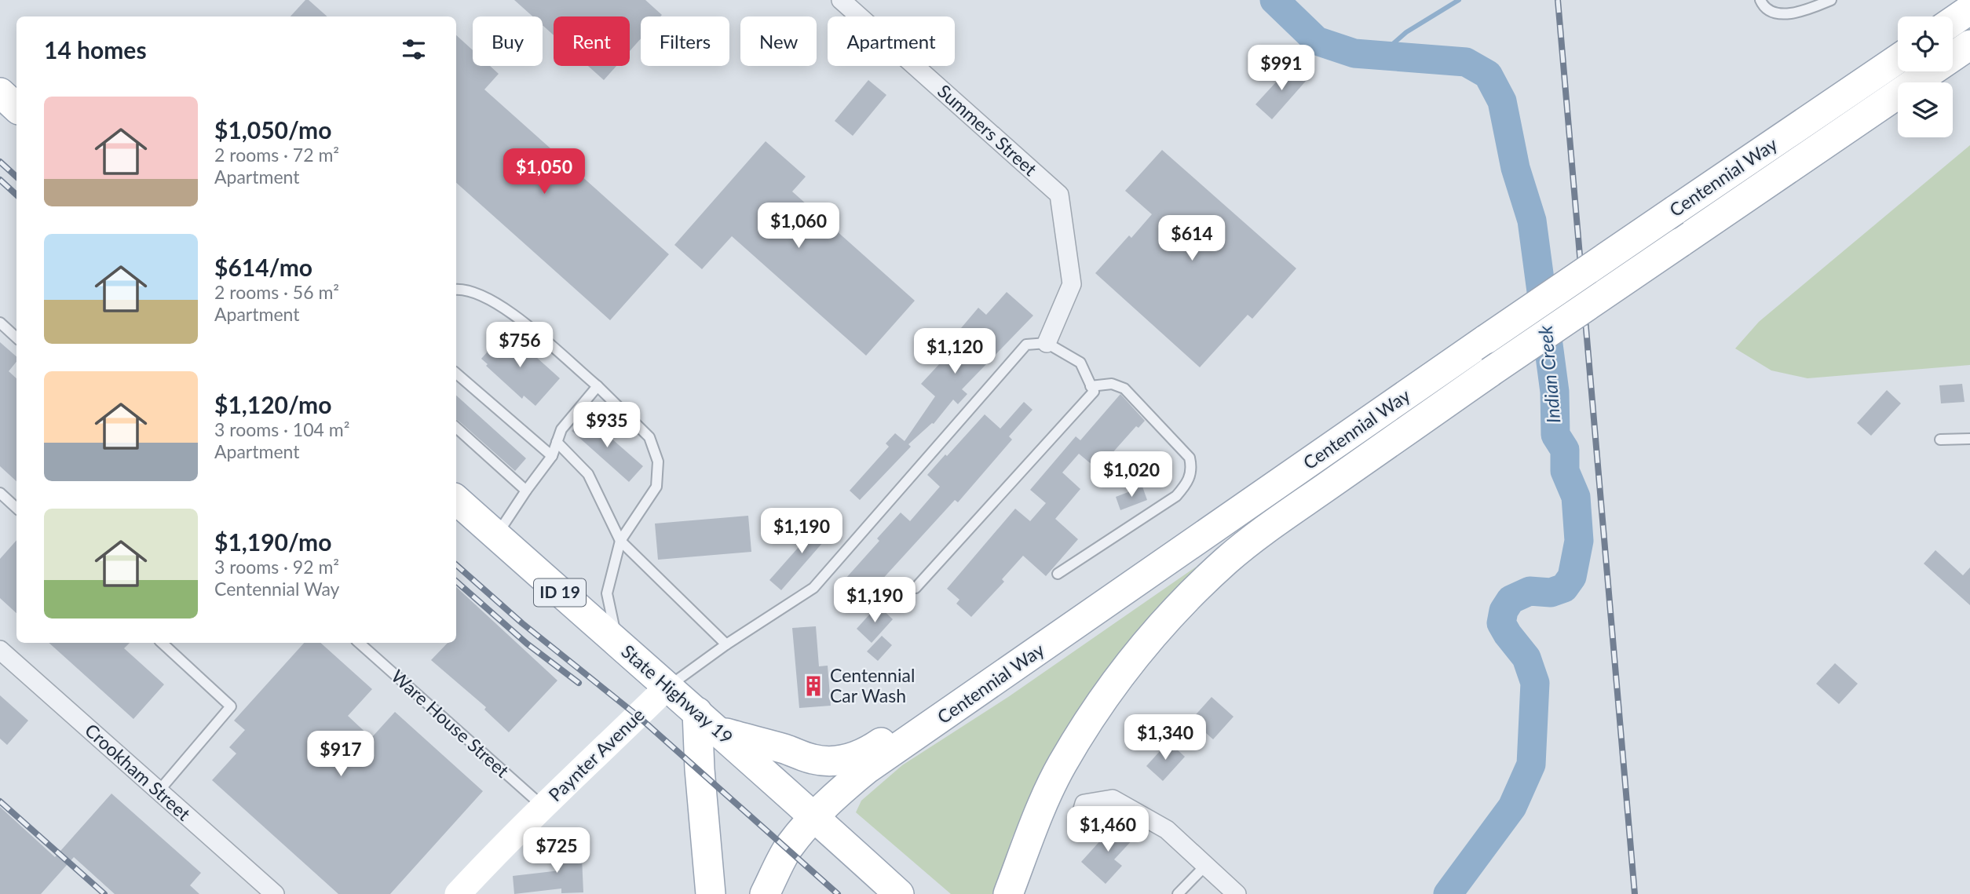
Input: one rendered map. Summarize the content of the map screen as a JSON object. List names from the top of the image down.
{
  "streets": {
    "main road": ["Centennial Way", "ID 19", "State Highway 19"],
    "street": ["Summers Street", "Paynter Avenue", "Crookham Street"],
    "lane": ["Ware House Street"]
  },
  "crossings": [
    ["Centennial Way", "State Highway 19"],
    ["State Highway 19", "Paynter Avenue"],
    ["Ware House Street", "Paynter Avenue"]
  ],
  "water": ["Indian Creek"],
  "places": {
    "building": ["Centennial Car Wash"]
  },
  "page": {
    "chip": [
      "Buy",
      "Rent",
      "Filters",
      "New",
      "Apartment"
    ],
    "heading": "14 homes",
    "price": [
      "$991",
      "$1,050",
      "$1,060",
      "$614",
      "$756",
      "$1,120",
      "$935",
      "$1,020",
      "$1,190",
      "$1,190",
      "$1,340",
      "$917",
      "$1,460",
      "$725"
    ],
    "list": [
      {
        "name": "$1,050/mo",
        "note": "2 rooms · 72 m² · Apartment"
      },
      {
        "name": "$614/mo",
        "note": "2 rooms · 56 m² · Apartment"
      },
      {
        "name": "$1,120/mo",
        "note": "3 rooms · 104 m² · Apartment"
      },
      {
        "name": "$1,190/mo",
        "note": "3 rooms · 92 m² · Centennial Way"
      }
    ]
  }
}
